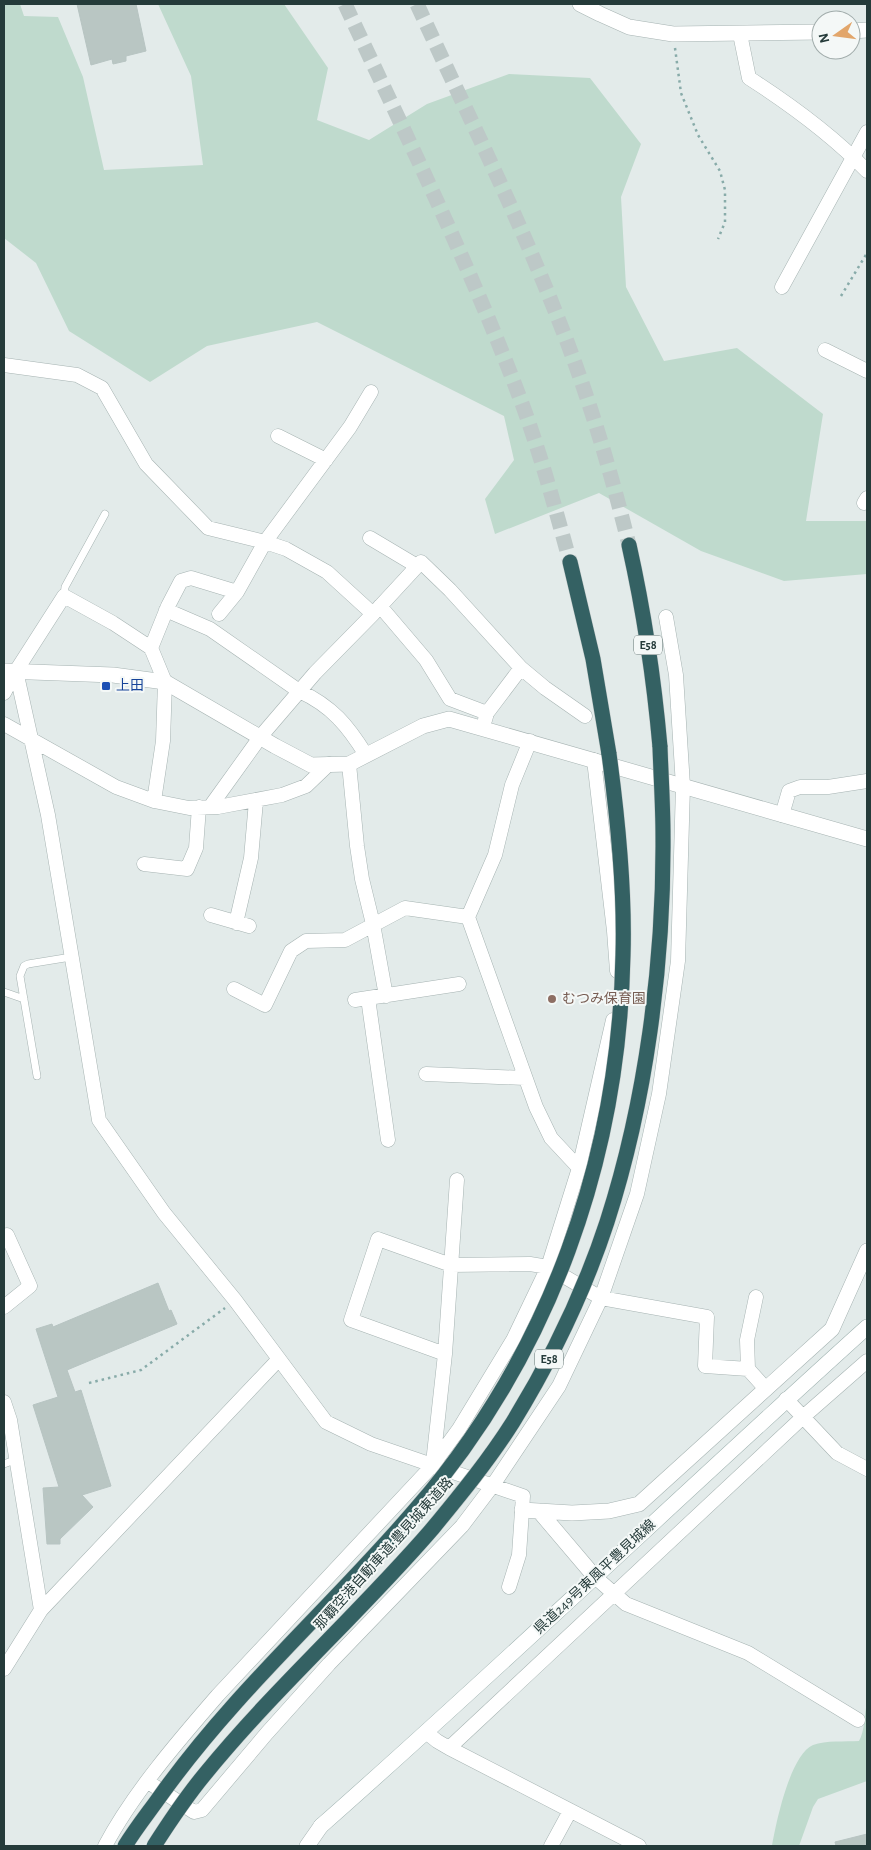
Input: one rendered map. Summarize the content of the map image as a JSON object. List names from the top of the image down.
{
  "streets": {
    "highway": ["E58", "那覇空港自動車道;豊見城東道路"],
    "street": ["県道249号東風平豊見城線"]
  },
  "places": {
    "transit": ["上田"],
    "other": ["むつみ保育園"]
  },
  "north": "left"
}
